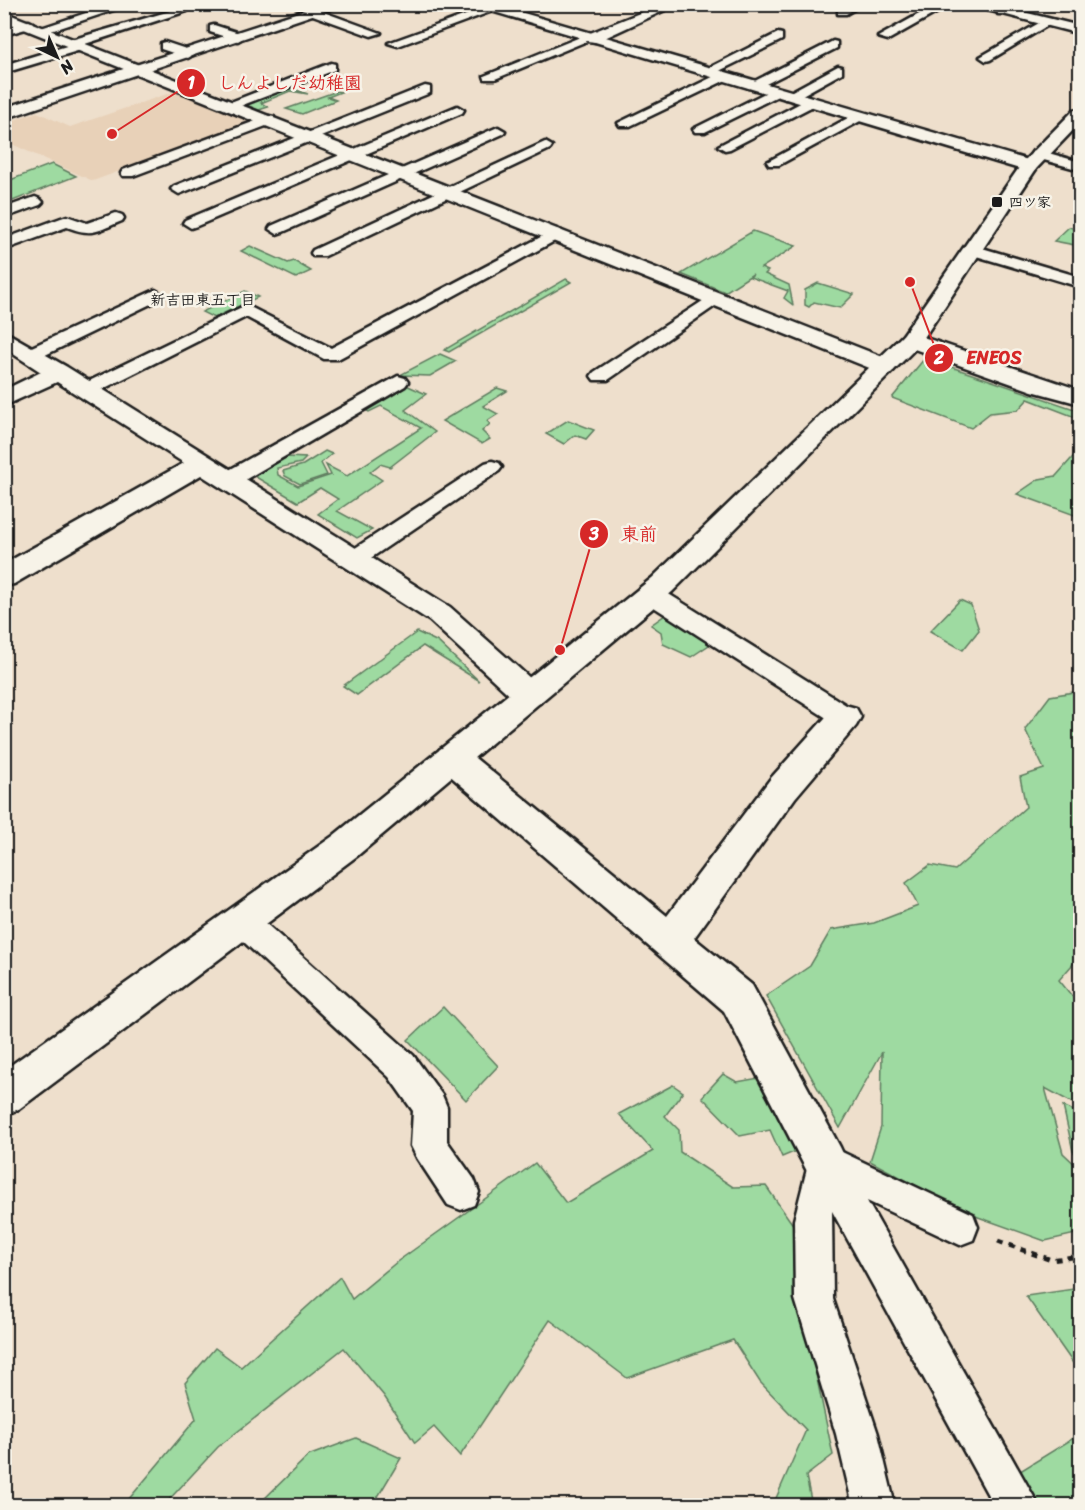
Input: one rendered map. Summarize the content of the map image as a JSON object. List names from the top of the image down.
{
  "districts": ["新吉田東五丁目"],
  "places": {
    "other": ["しんよしだ幼稚園", "ENEOS", "東前"],
    "transit": ["四ツ家"]
  },
  "north": "bottom right"
}
